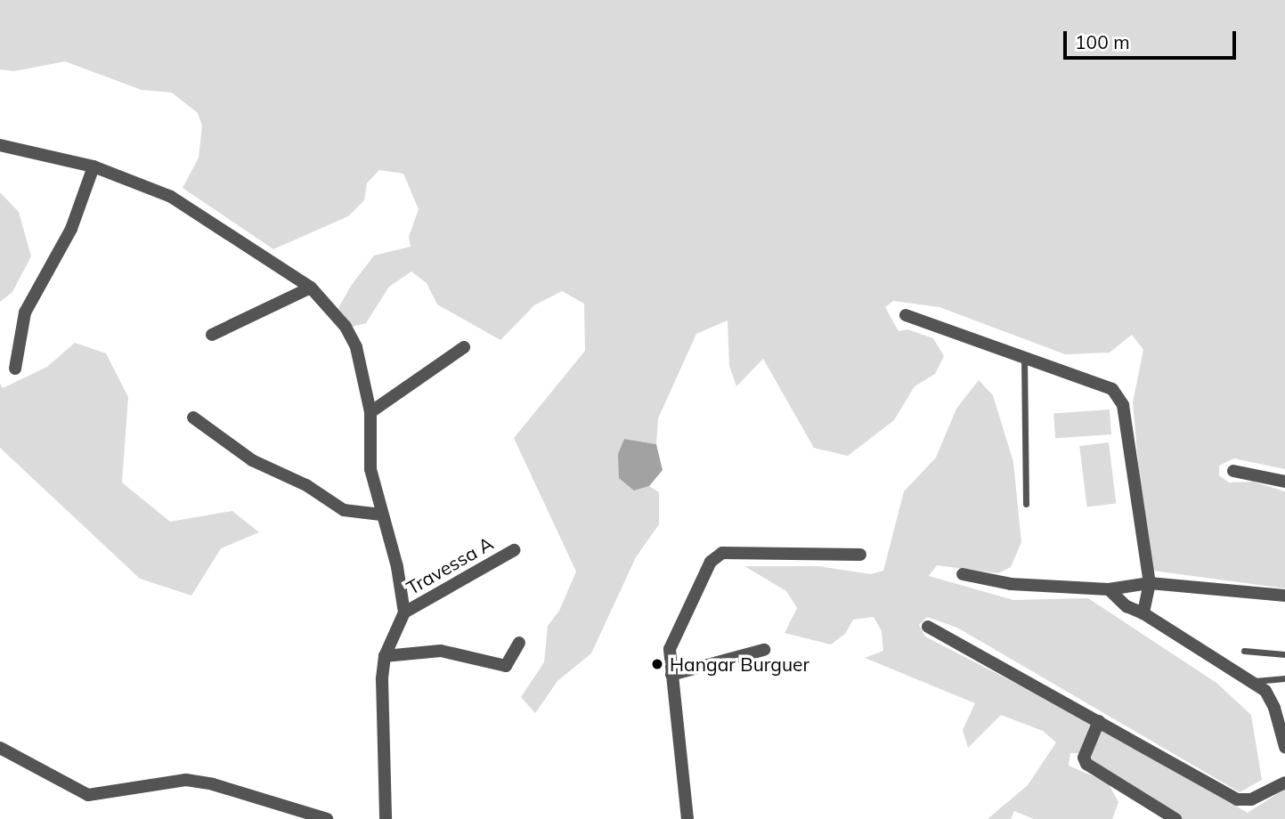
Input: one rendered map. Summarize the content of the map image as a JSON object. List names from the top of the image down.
{
  "streets": {
    "street": ["Travessa A"]
  },
  "places": ["Hangar Burguer"],
  "scale_bar": "100 m"
}
